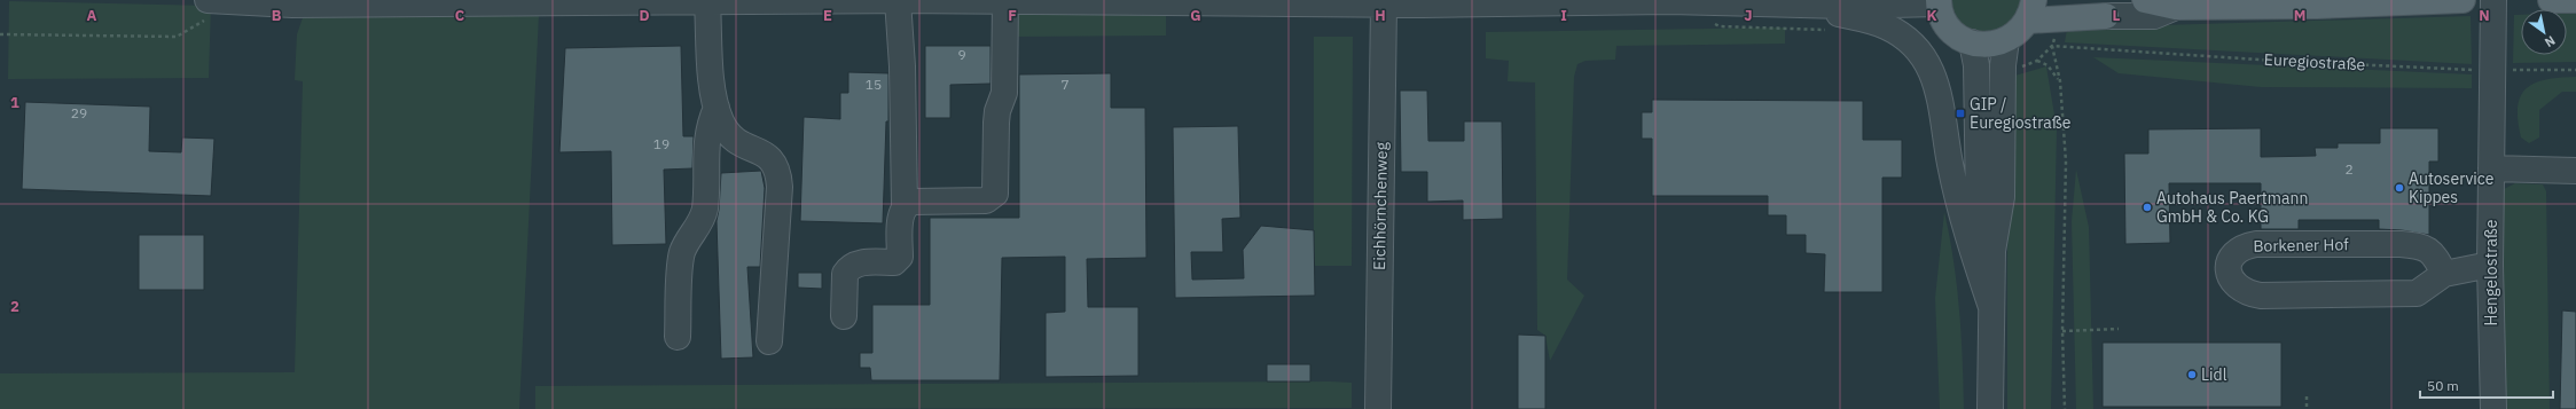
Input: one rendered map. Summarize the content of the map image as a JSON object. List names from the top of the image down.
{
  "streets": {
    "street": ["Eichhörnchenweg", "Borkener Hof", "Hengelostraße"],
    "path": ["Euregiostraße"]
  },
  "crossings": [
    ["Euregiostraße", "Hengelostraße"],
    ["Borkener Hof", "Hengelostraße"]
  ],
  "places": {
    "transit": ["GIP / Euregiostraße"],
    "other": ["Autoservice Kippes", "Autohaus Paertmann GmbH & Co. KG", "Lidl"]
  },
  "house_numbers": [
    "9",
    "15",
    "7",
    "29",
    "19",
    "2"
  ],
  "scale_bar": "50 m",
  "north": "bottom right",
  "grid": {
    "columns": [
      "A",
      "B",
      "C",
      "D",
      "E",
      "F",
      "G",
      "H",
      "I",
      "J",
      "K",
      "L",
      "M",
      "N"
    ],
    "rows": ["1", "2"]
  }
}
